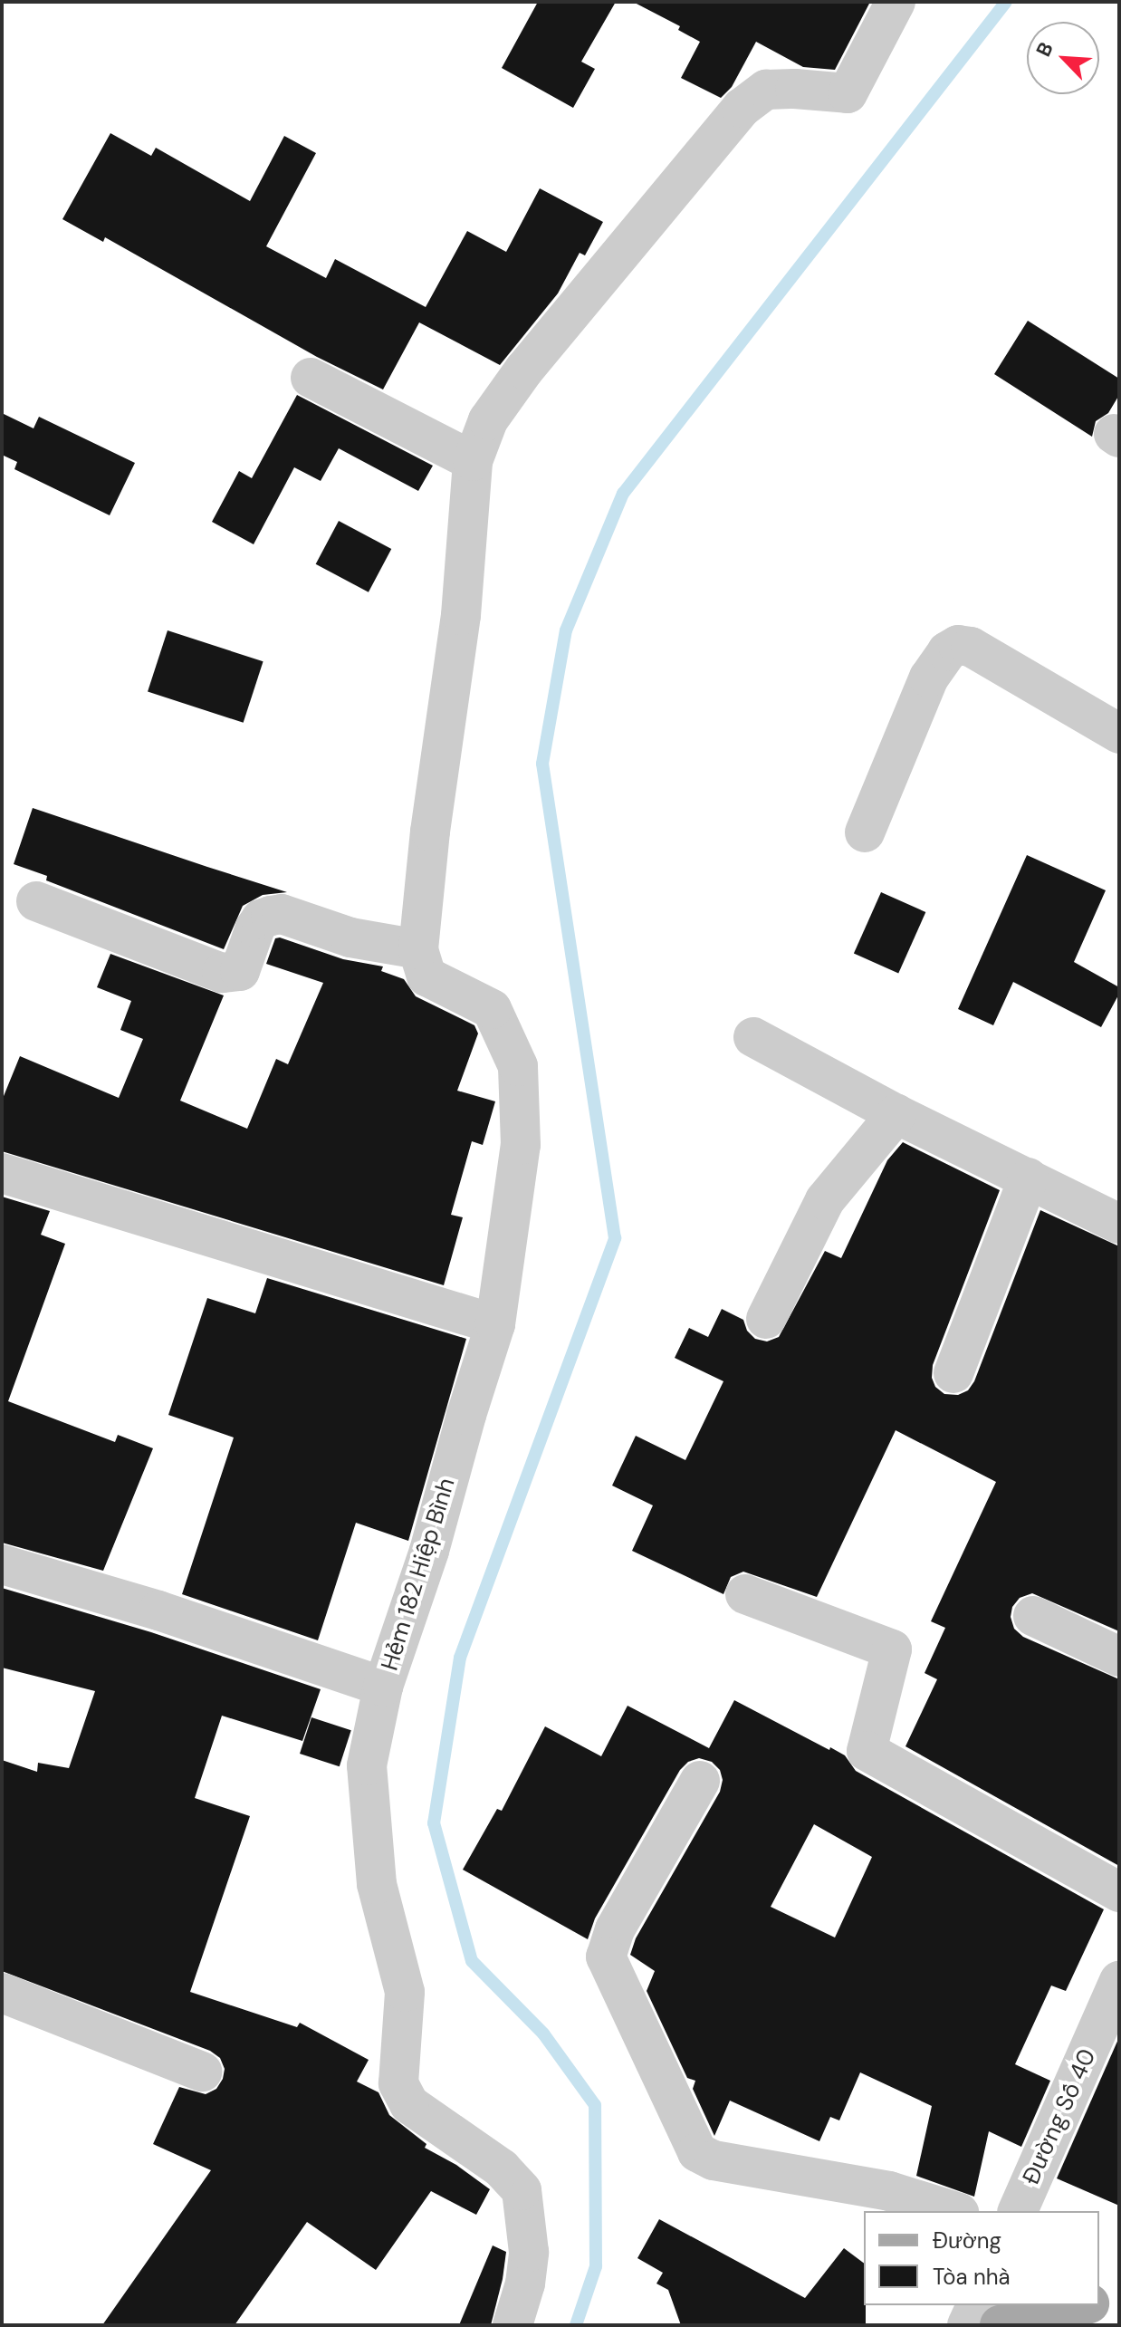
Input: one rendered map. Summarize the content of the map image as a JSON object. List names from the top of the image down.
{
  "streets": {
    "street": ["Hẻm 182 Hiệp Bình", "Đường Số 40"]
  },
  "legend": ["Đường", "Tòa nhà"],
  "north": "top left"
}
